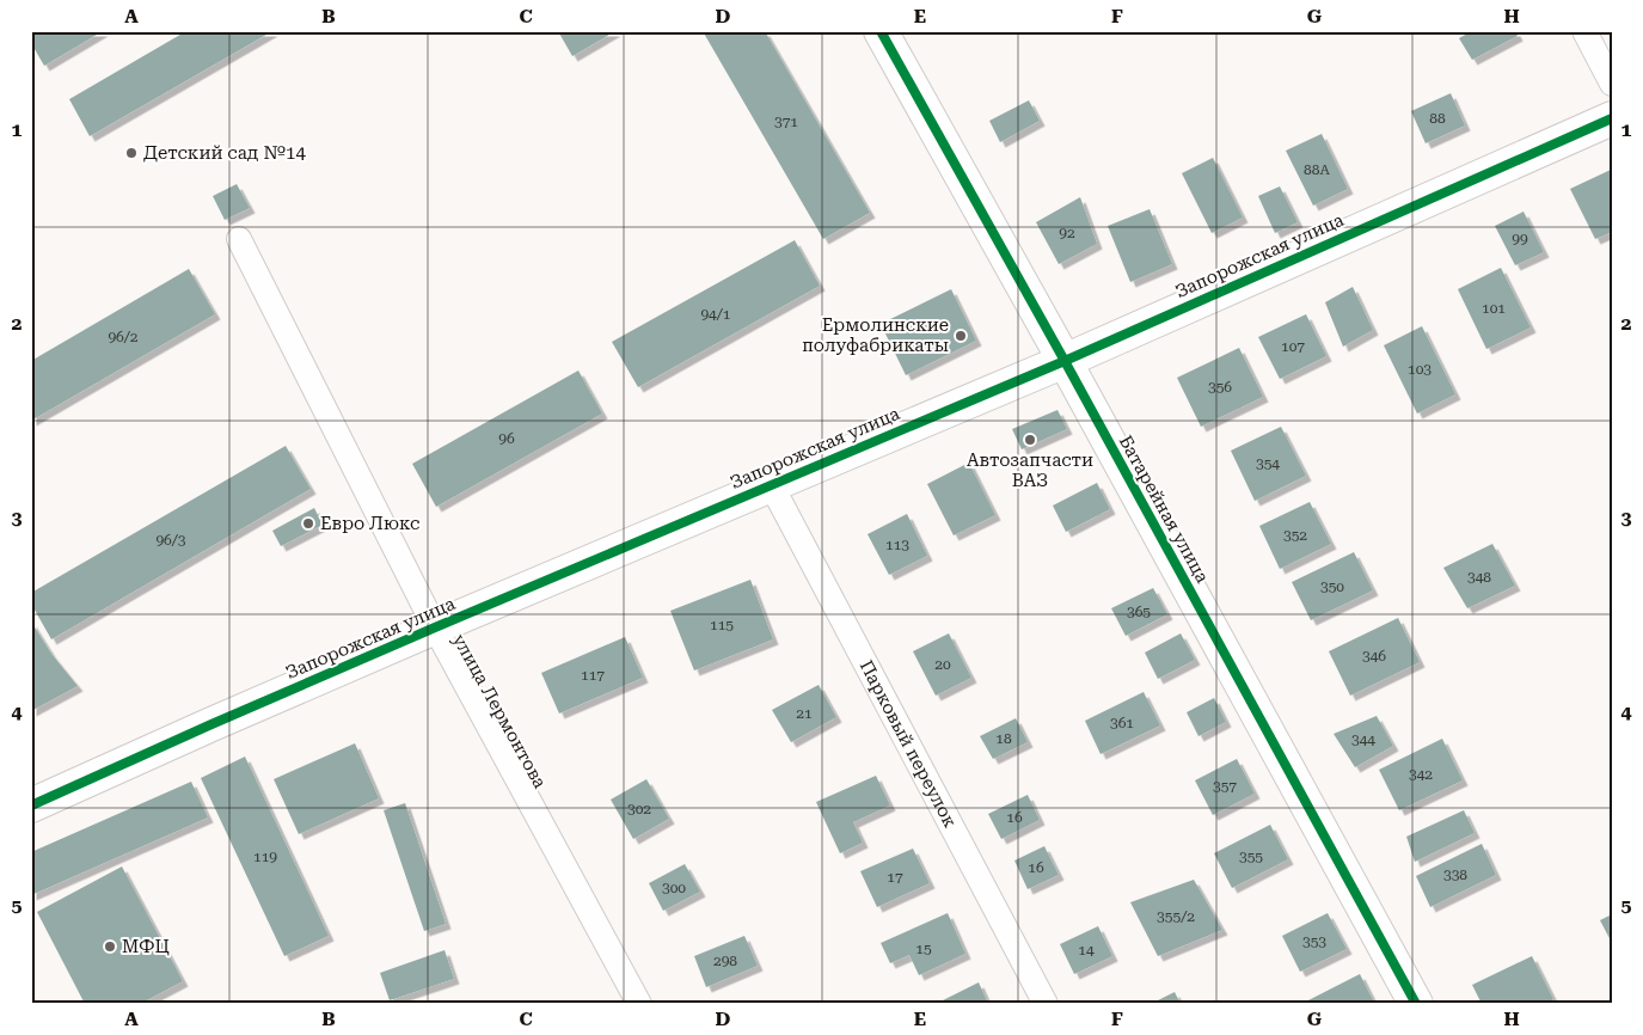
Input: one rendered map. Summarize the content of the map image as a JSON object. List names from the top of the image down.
{
  "streets": {
    "street": [
      "Запорожская улица",
      "Батарейная улица",
      "улица Лермонтова",
      "Парковый переулок"
    ]
  },
  "crossings": [
    ["Запорожская улица", "Батарейная улица"],
    ["Запорожская улица", "улица Лермонтова"],
    ["Запорожская улица", "Парковый переулок"]
  ],
  "places": [
    "Детский сад №14",
    "Ермолинские полуфабрикаты",
    "Автозапчасти ВАЗ",
    "Евро Люкс",
    "МФЦ"
  ],
  "house_numbers": [
    "88",
    "371",
    "88А",
    "92",
    "99",
    "101",
    "94/1",
    "96/2",
    "107",
    "103",
    "356",
    "96",
    "354",
    "352",
    "96/3",
    "113",
    "348",
    "350",
    "365",
    "115",
    "346",
    "20",
    "117",
    "21",
    "361",
    "18",
    "344",
    "342",
    "357",
    "302",
    "16",
    "119",
    "355",
    "16",
    "338",
    "17",
    "300",
    "355/2",
    "353",
    "15",
    "14",
    "298"
  ],
  "grid": {
    "columns": [
      "A",
      "B",
      "C",
      "D",
      "E",
      "F",
      "G",
      "H"
    ],
    "rows": [
      "1",
      "2",
      "3",
      "4",
      "5"
    ]
  }
}
